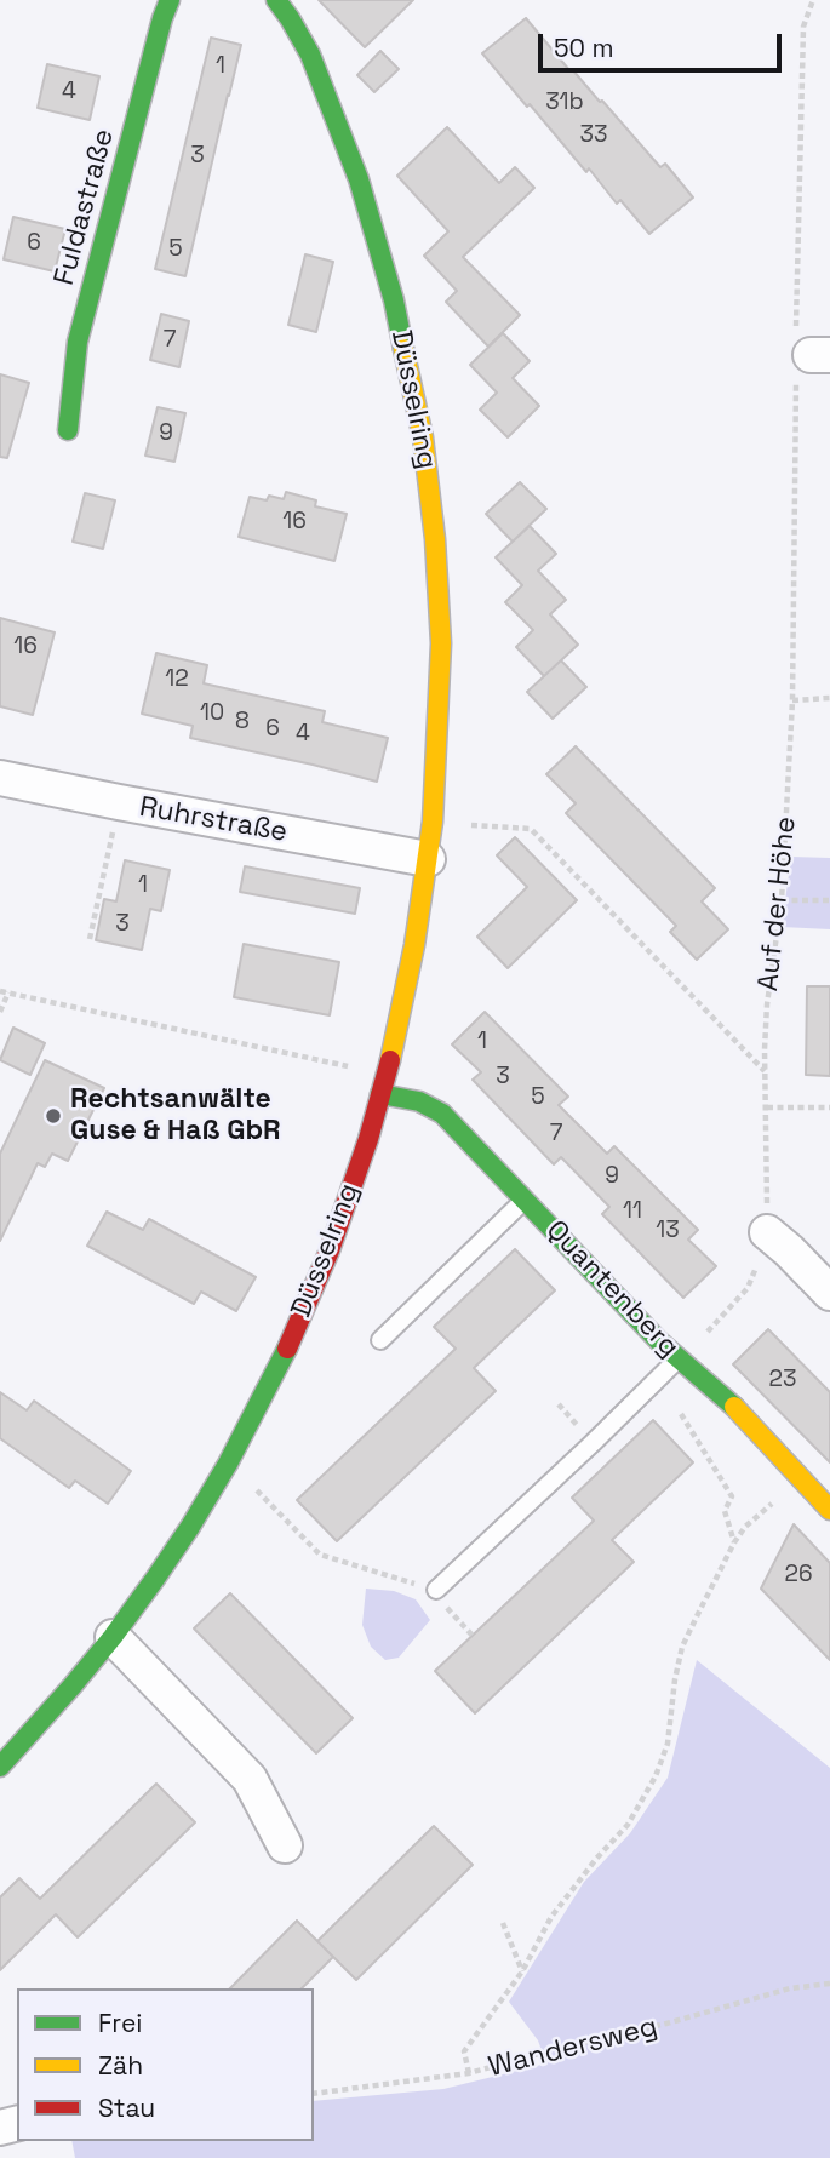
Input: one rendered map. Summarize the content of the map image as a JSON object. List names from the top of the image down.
{
  "streets": {
    "street": [
      "Fuldastraße",
      "Düsselring",
      "Ruhrstraße",
      "Quantenberg"
    ],
    "path": ["Auf der Höhe", "Wandersweg"]
  },
  "crossings": [
    ["Düsselring", "Ruhrstraße"],
    ["Düsselring", "Quantenberg"],
    ["Auf der Höhe", "Quantenberg"]
  ],
  "places": ["Rechtsanwälte Guse & Haß GbR"],
  "house_numbers": [
    "1",
    "4",
    "31b",
    "33",
    "3",
    "6",
    "5",
    "7",
    "9",
    "16",
    "16",
    "12",
    "10",
    "8",
    "6",
    "4",
    "1",
    "3",
    "1",
    "3",
    "5",
    "7",
    "9",
    "11",
    "13",
    "23",
    "26"
  ],
  "legend": ["Frei", "Zäh", "Stau"],
  "scale_bar": "50 m"
}
